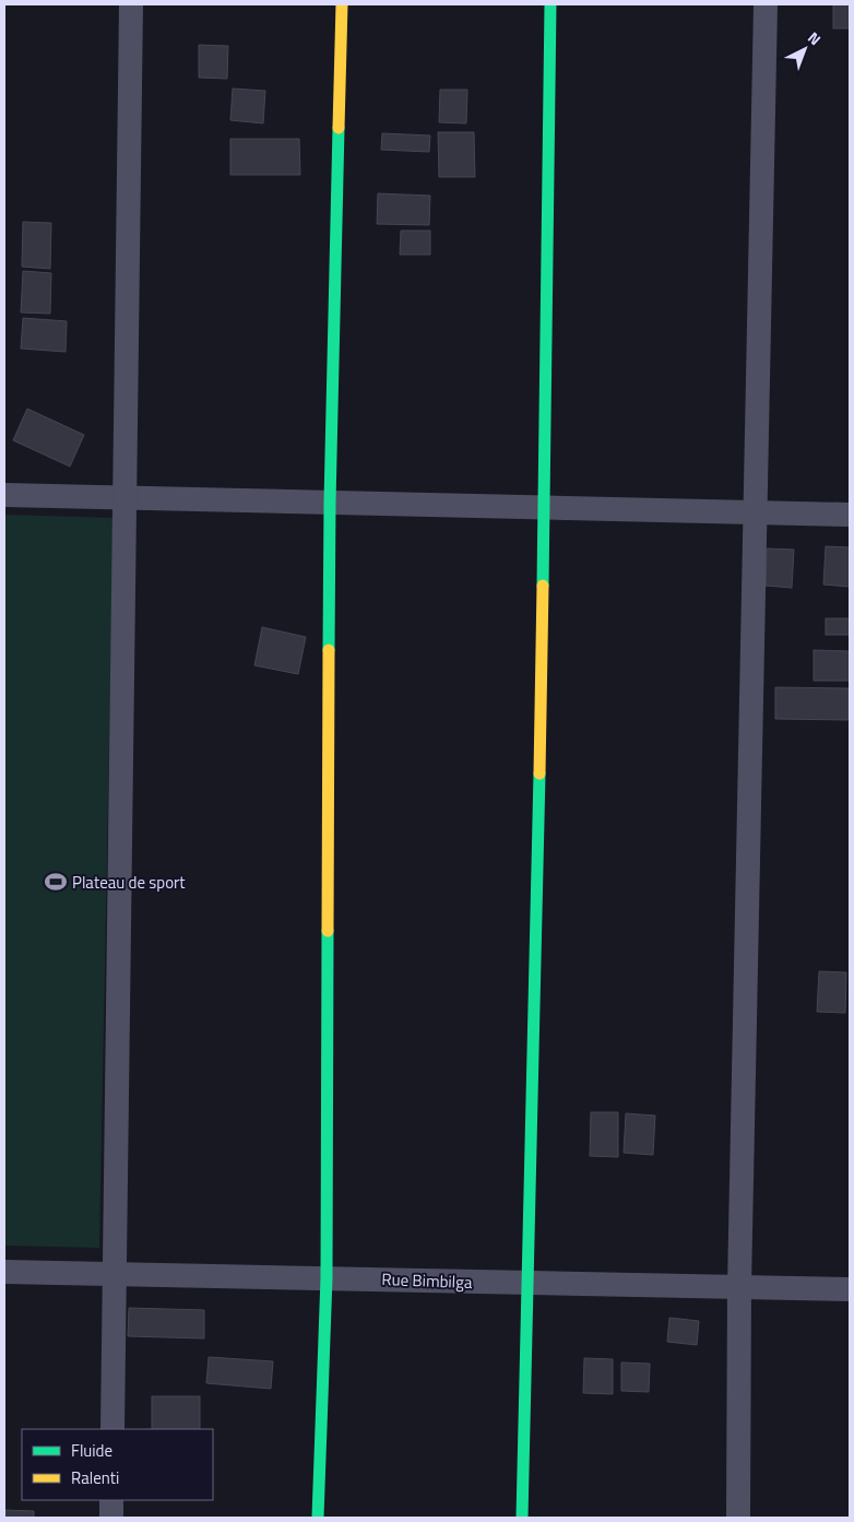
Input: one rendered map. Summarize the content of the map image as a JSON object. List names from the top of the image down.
{
  "streets": {
    "street": ["Rue Bimbilga"]
  },
  "places": {
    "sports": ["Plateau de sport"]
  },
  "legend": ["Fluide", "Ralenti"],
  "north": "top right"
}
